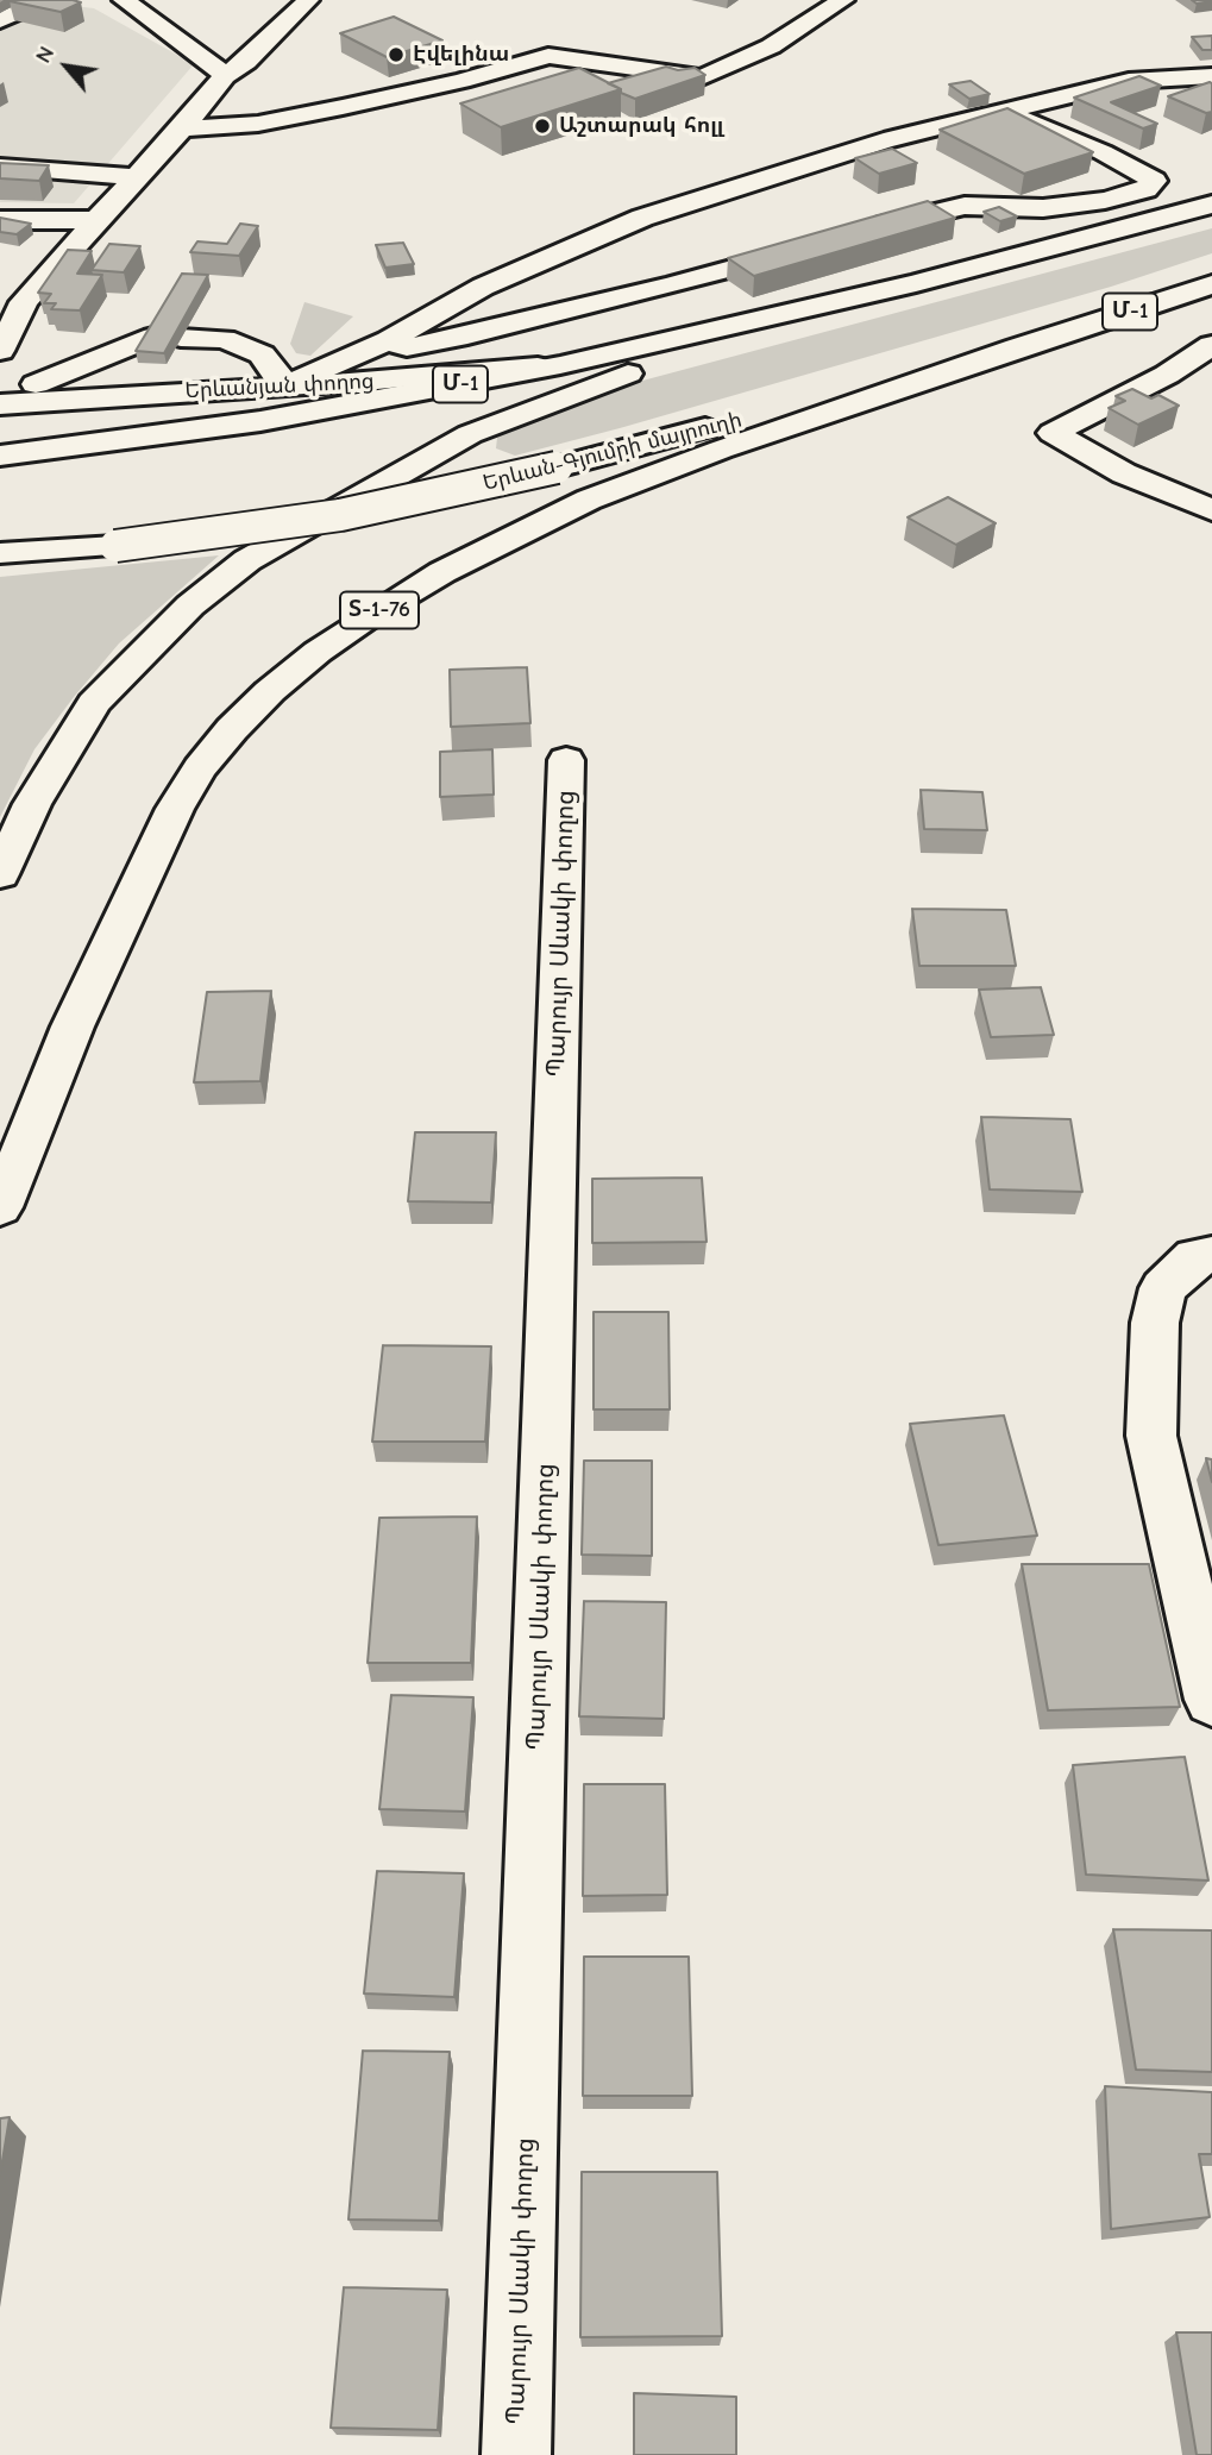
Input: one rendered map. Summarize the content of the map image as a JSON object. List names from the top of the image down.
{
  "streets": {
    "main road": [
      "Մ-1",
      "Երևանյան փողոց",
      "Երևան-Գյումրի մայրուղի",
      "Տ-1-76",
      "Պարույր Սևակի փողոց"
    ]
  },
  "crossings": [
    ["Մ-1", "Երևանյան փողոց"],
    ["Երևան-Գյումրի մայրուղի", "Տ-1-76"]
  ],
  "places": ["Էվելինա", "Աշտարակ հոլլ"],
  "north": "top left"
}
